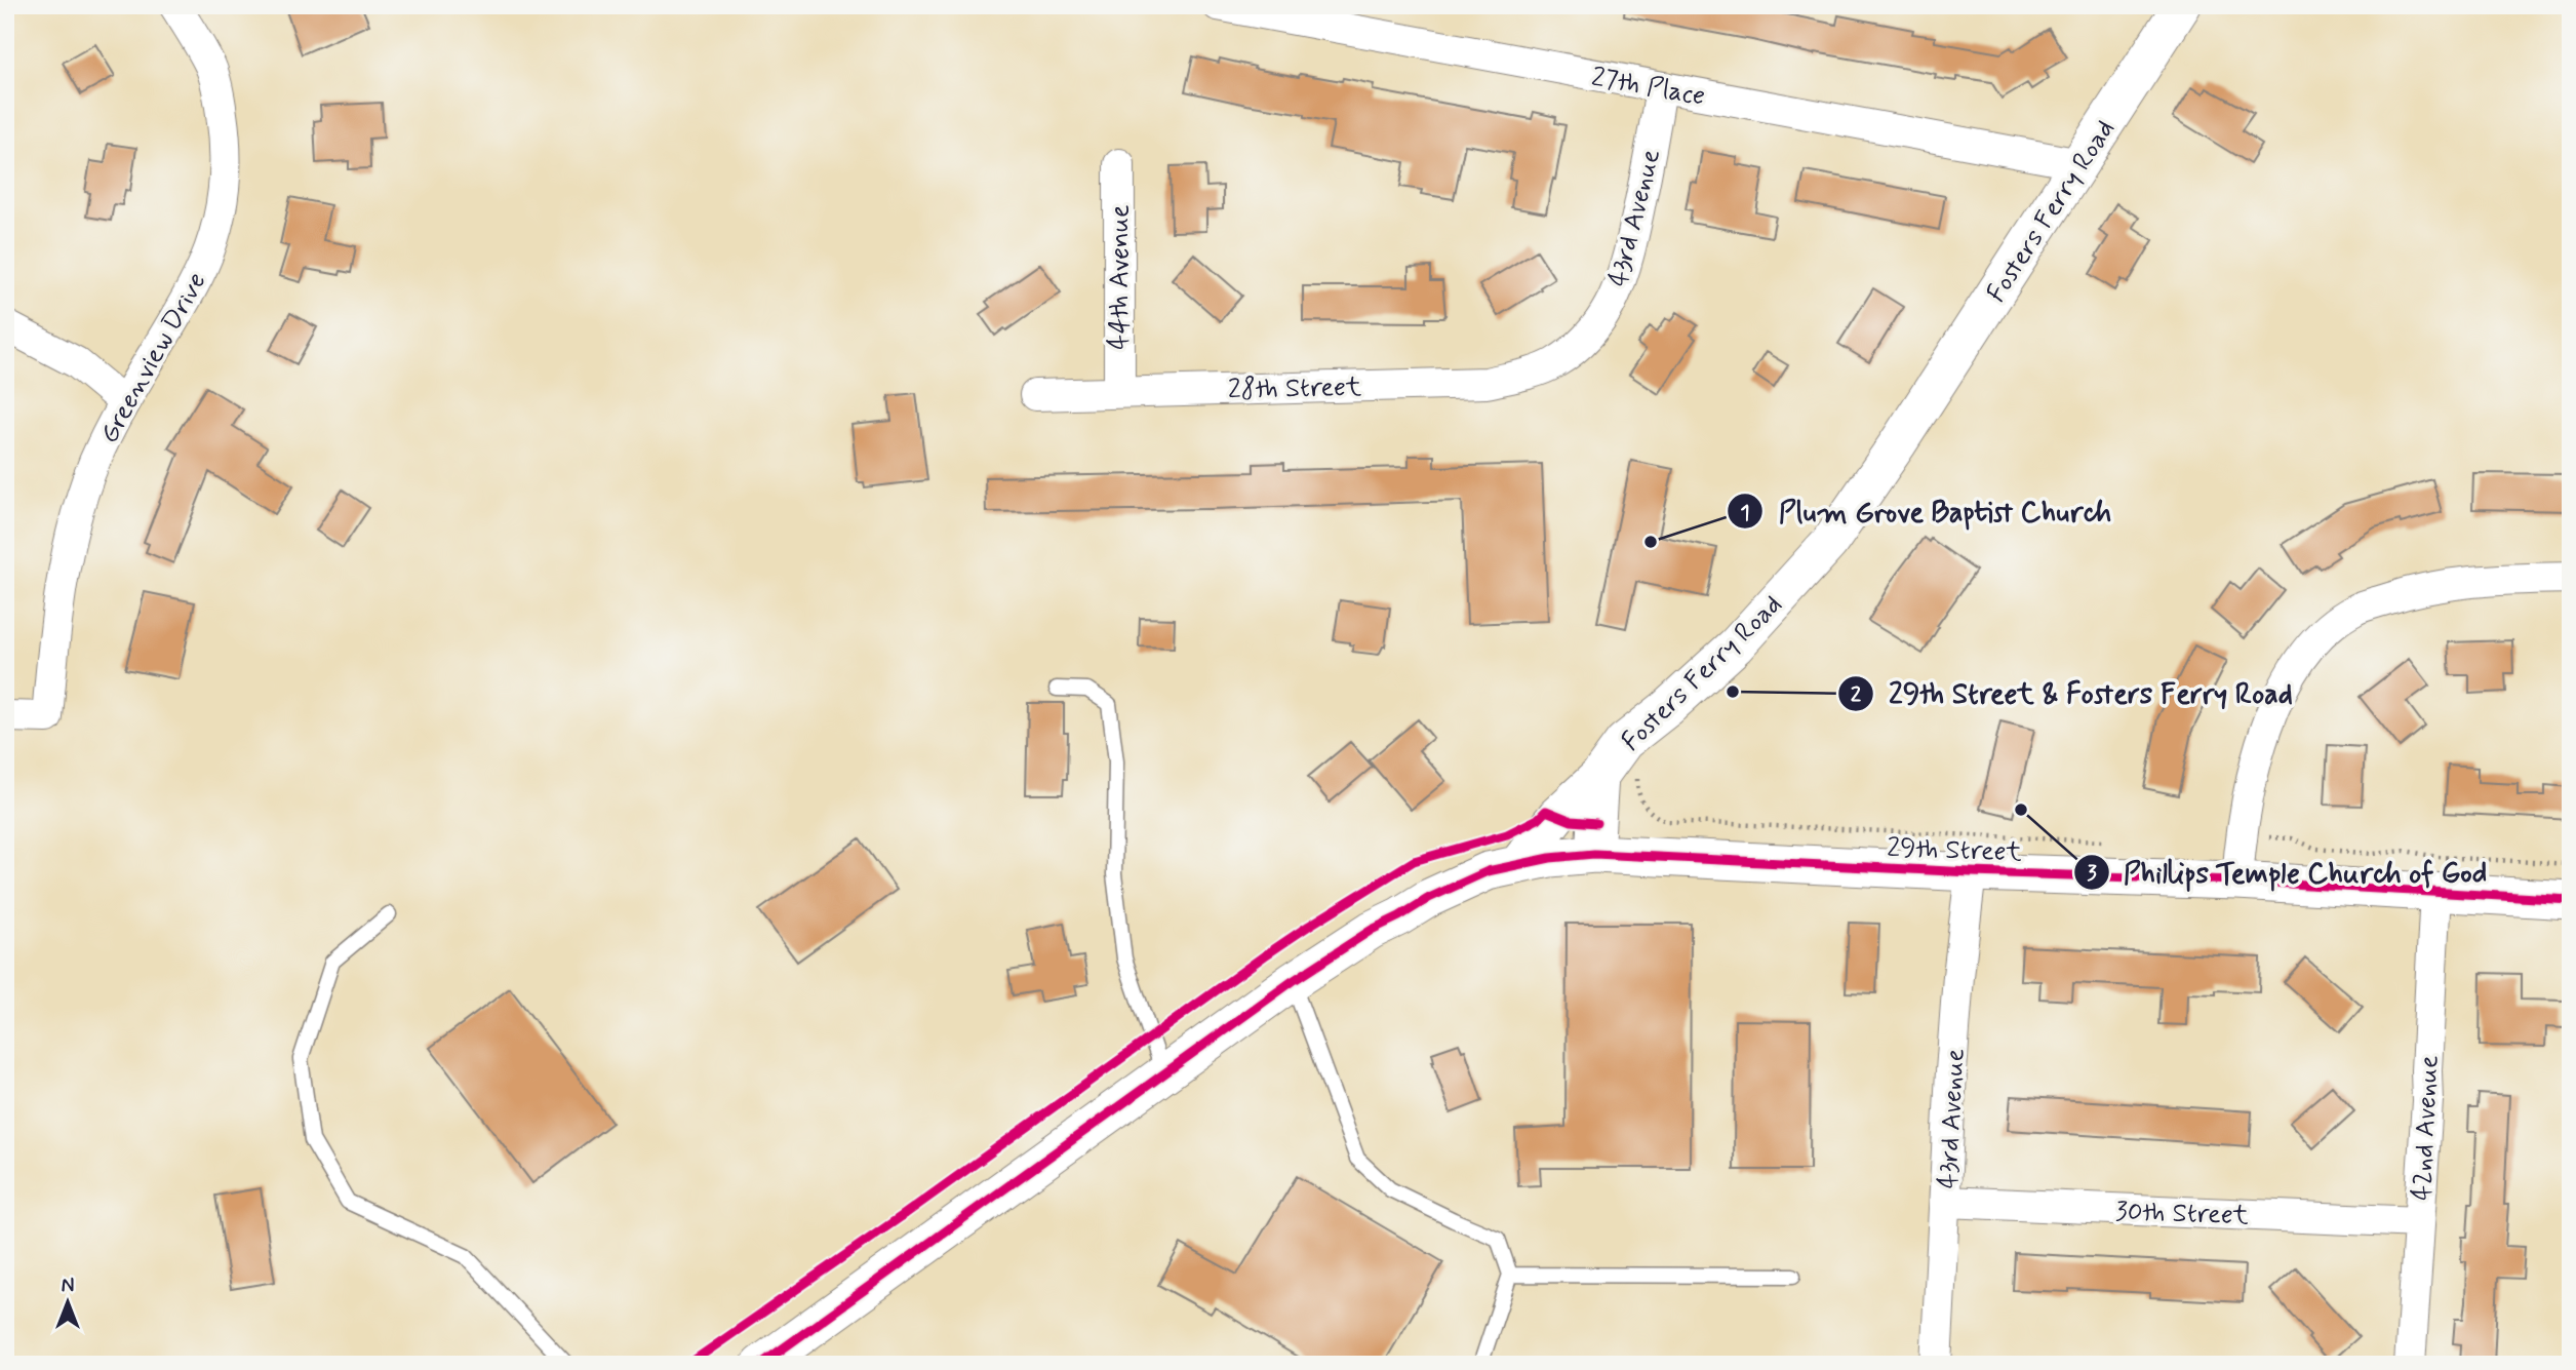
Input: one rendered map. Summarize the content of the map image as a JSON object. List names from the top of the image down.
{
  "streets": {
    "street": [
      "27th Place",
      "Fosters Ferry Road",
      "43rd Avenue",
      "44th Avenue",
      "Greenview Drive",
      "28th Street",
      "29th Street",
      "42nd Avenue",
      "30th Street"
    ]
  },
  "crossings": [
    ["27th Place", "Fosters Ferry Road"],
    ["27th Place", "43rd Avenue"],
    ["Fosters Ferry Road", "29th Street"],
    ["43rd Avenue", "28th Street"],
    ["43rd Avenue", "29th Street"],
    ["43rd Avenue", "30th Street"],
    ["44th Avenue", "28th Street"],
    ["29th Street", "42nd Avenue"],
    ["42nd Avenue", "30th Street"]
  ],
  "places": ["Plum Grove Baptist Church", "29th Street & Fosters Ferry Road", "Phillips Temple Church of God"],
  "north": "top"
}
